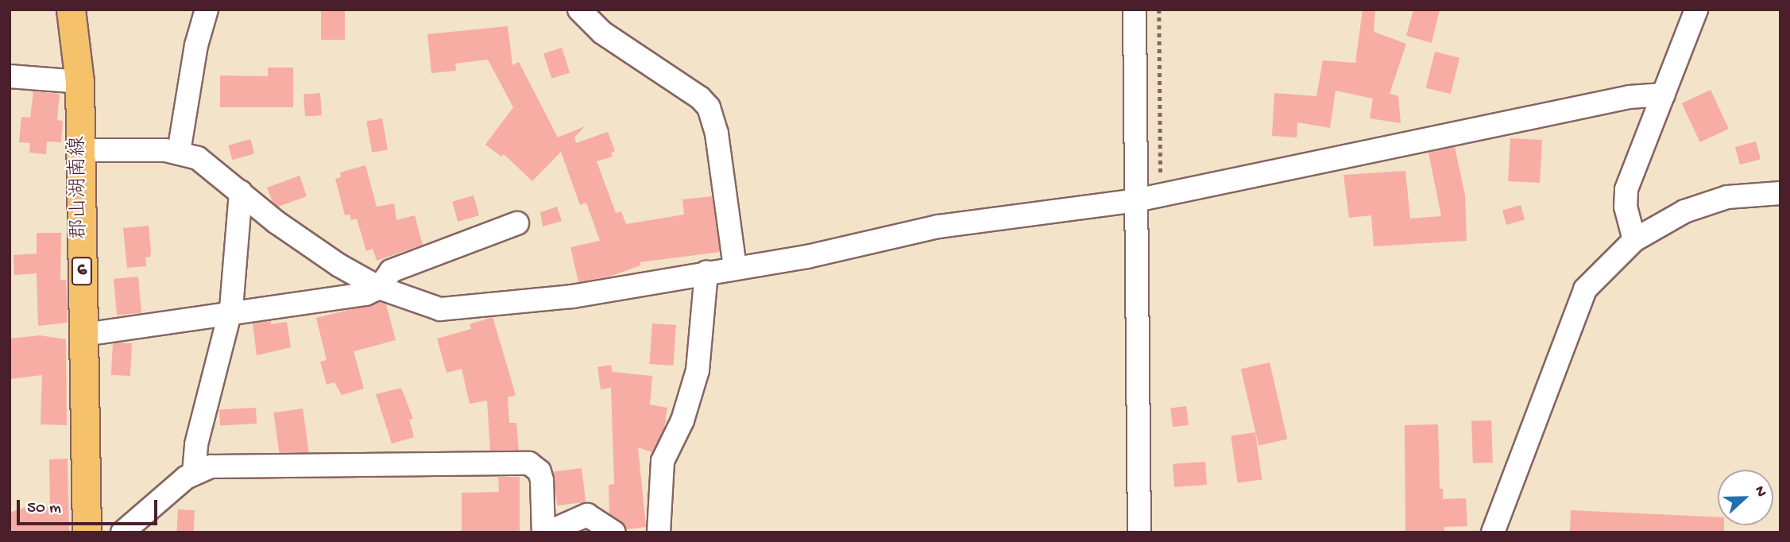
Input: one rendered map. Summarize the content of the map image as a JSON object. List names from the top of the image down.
{
  "streets": {
    "main road": ["郡山湖南線", "6"]
  },
  "scale_bar": "50 m",
  "north": "right"
}
